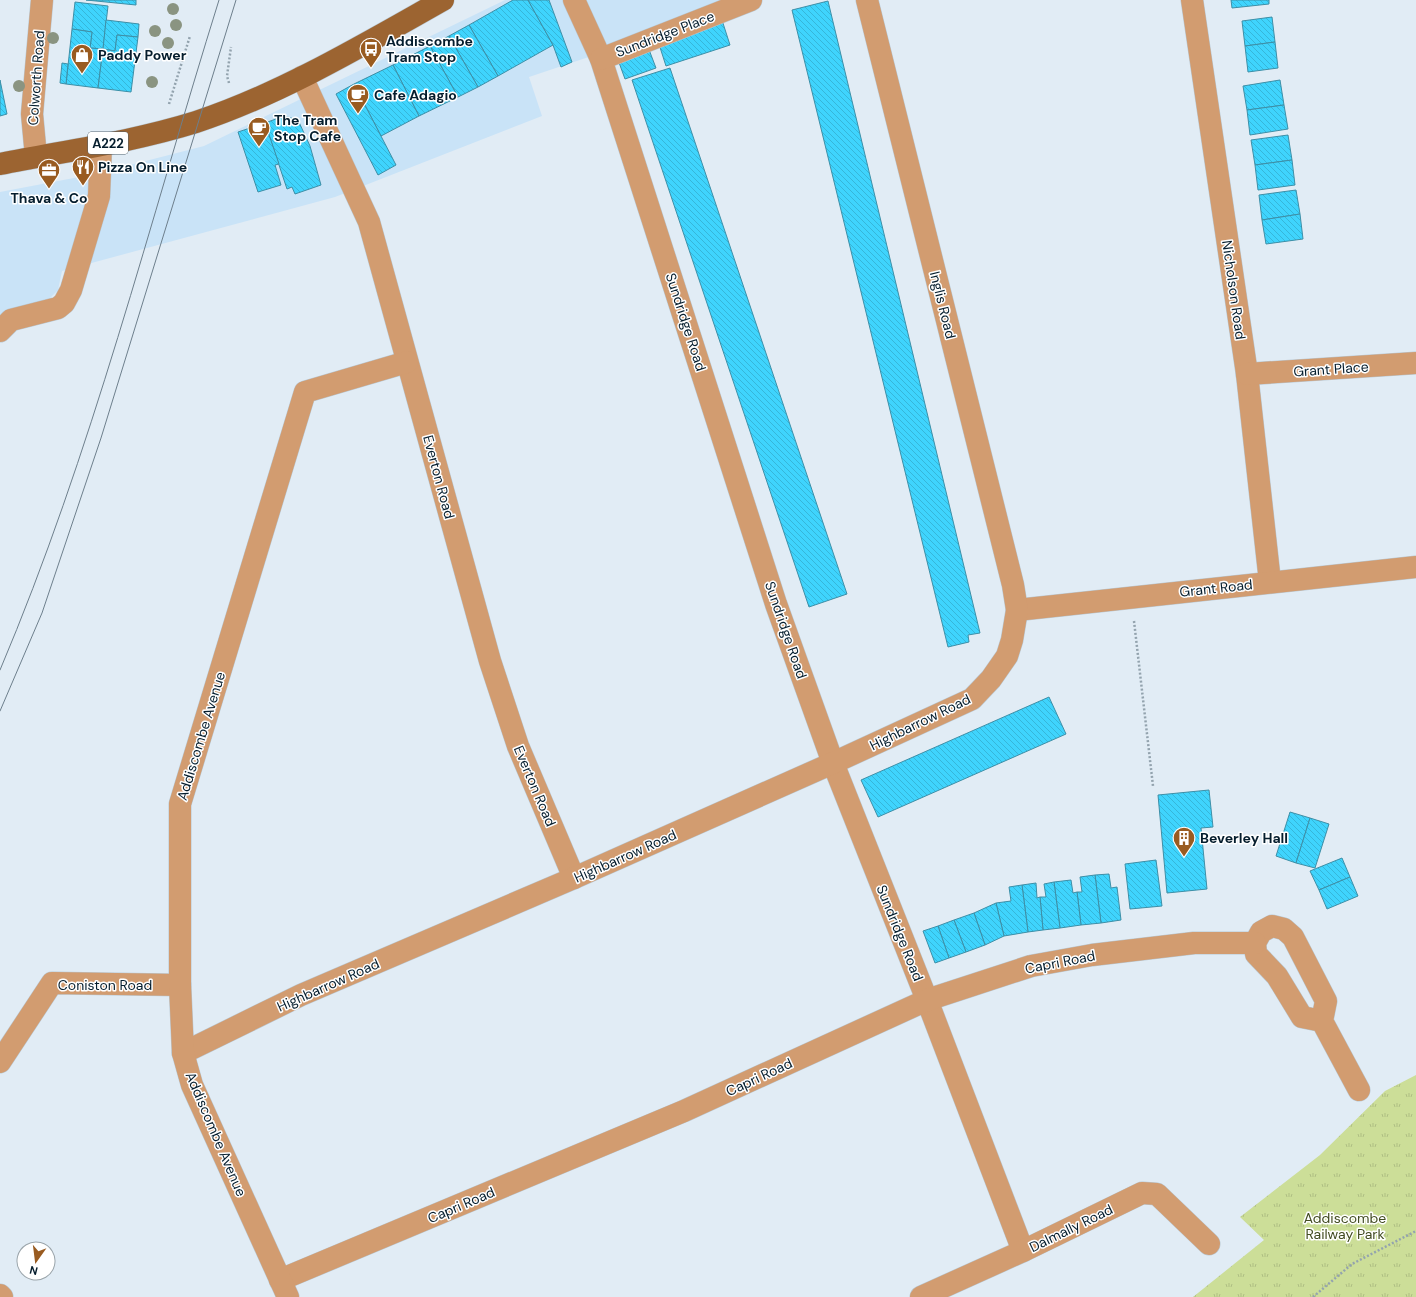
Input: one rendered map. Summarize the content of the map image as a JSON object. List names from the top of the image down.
{
  "streets": {
    "main road": ["A222"],
    "street": [
      "Sundridge Place",
      "Colworth Road",
      "Nicholson Road",
      "Inglis Road",
      "Sundridge Road",
      "Grant Place",
      "Everton Road",
      "Grant Road",
      "Highbarrow Road",
      "Addiscombe Avenue",
      "Capri Road",
      "Coniston Road",
      "Dalmally Road"
    ]
  },
  "crossings": [
    ["Sundridge Place", "Sundridge Road"],
    ["Colworth Road", "A222"],
    ["A222", "Everton Road"],
    ["Nicholson Road", "Grant Place"],
    ["Nicholson Road", "Grant Road"],
    ["Inglis Road", "Grant Road"],
    ["Inglis Road", "Highbarrow Road"],
    ["Sundridge Road", "Highbarrow Road"],
    ["Sundridge Road", "Capri Road"],
    ["Sundridge Road", "Dalmally Road"],
    ["Everton Road", "Highbarrow Road"],
    ["Everton Road", "Addiscombe Avenue"],
    ["Grant Road", "Highbarrow Road"],
    ["Highbarrow Road", "Addiscombe Avenue"],
    ["Addiscombe Avenue", "Capri Road"],
    ["Addiscombe Avenue", "Coniston Road"]
  ],
  "parks": ["Addiscombe Railway Park"],
  "places": {
    "bus stop": ["Addiscombe Tram Stop"],
    "shop": ["Paddy Power"],
    "cafe": ["Cafe Adagio", "The Tram Stop Cafe"],
    "restaurant": ["Pizza On Line"],
    "office": ["Thava & Co"],
    "building": ["Beverley Hall"]
  },
  "north": "bottom"
}
